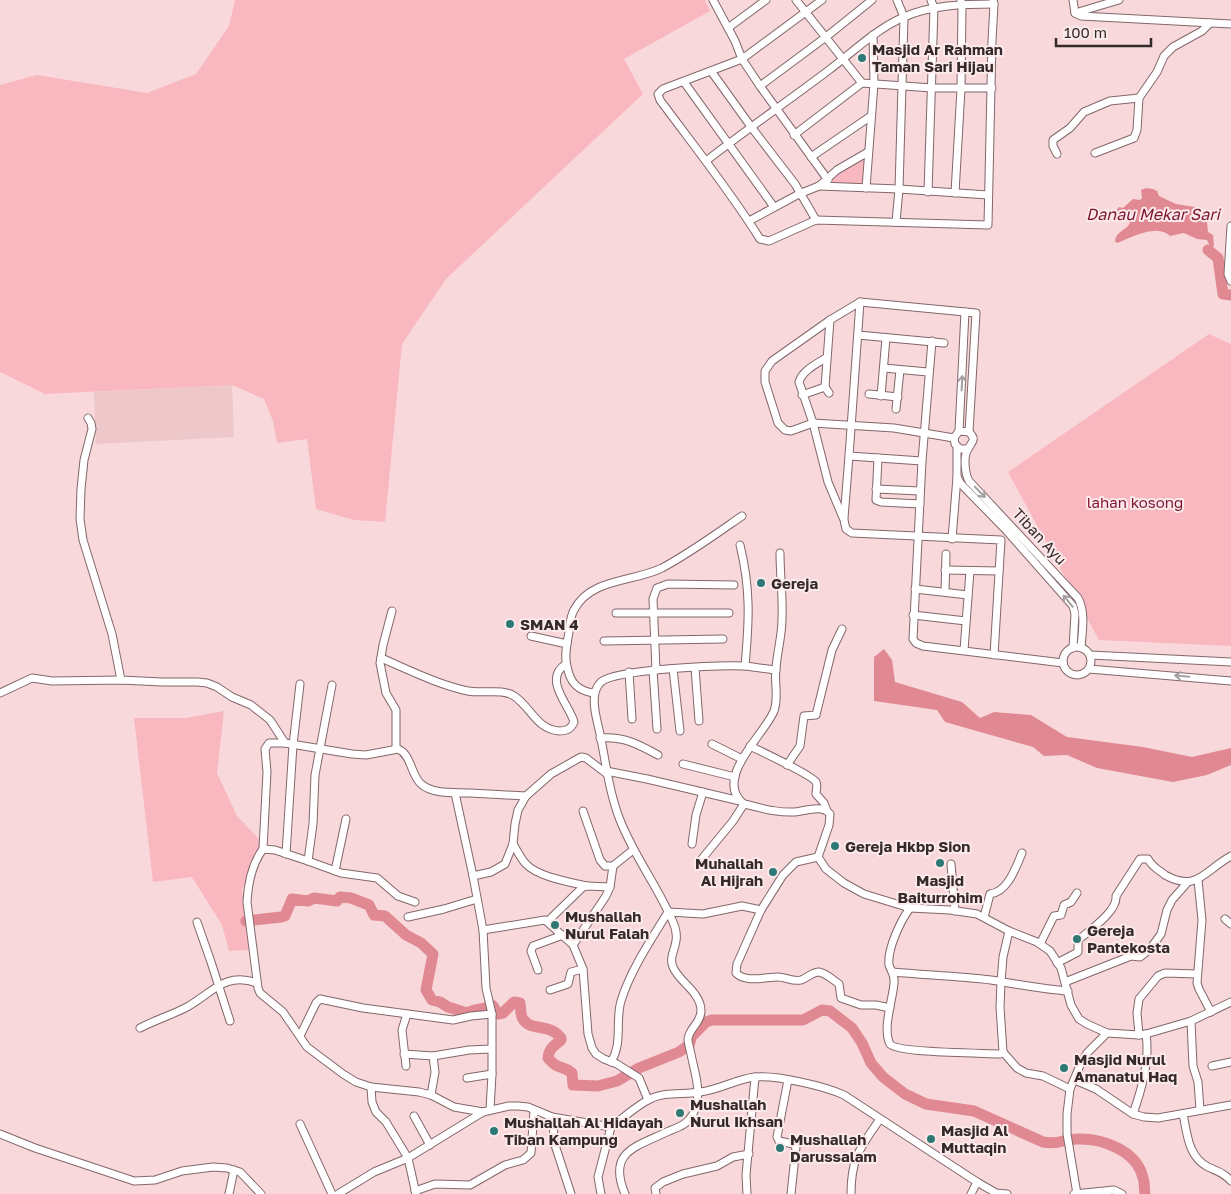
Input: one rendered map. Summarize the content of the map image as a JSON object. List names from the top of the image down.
{
  "streets": {
    "street": ["Tiban Ayu"]
  },
  "water": ["Danau Mekar Sari"],
  "parks": ["lahan kosong"],
  "places": [
    "Masjid Ar Rahman Taman Sari Hijau",
    "Gereja",
    "SMAN 4",
    "Gereja Hkbp Sion",
    "Masjid Baiturrohim",
    "Muhallah Al Hijrah",
    "Mushallah Nurul Falah",
    "Gereja Pantekosta",
    "Masjid Nurul Amanatul Haq",
    "Mushallah Nurul Ikhsan",
    "Mushallah Al Hidayah Tiban Kampung",
    "Masjid Al Muttaqin",
    "Mushallah Darussalam"
  ],
  "scale_bar": "100 m"
}
